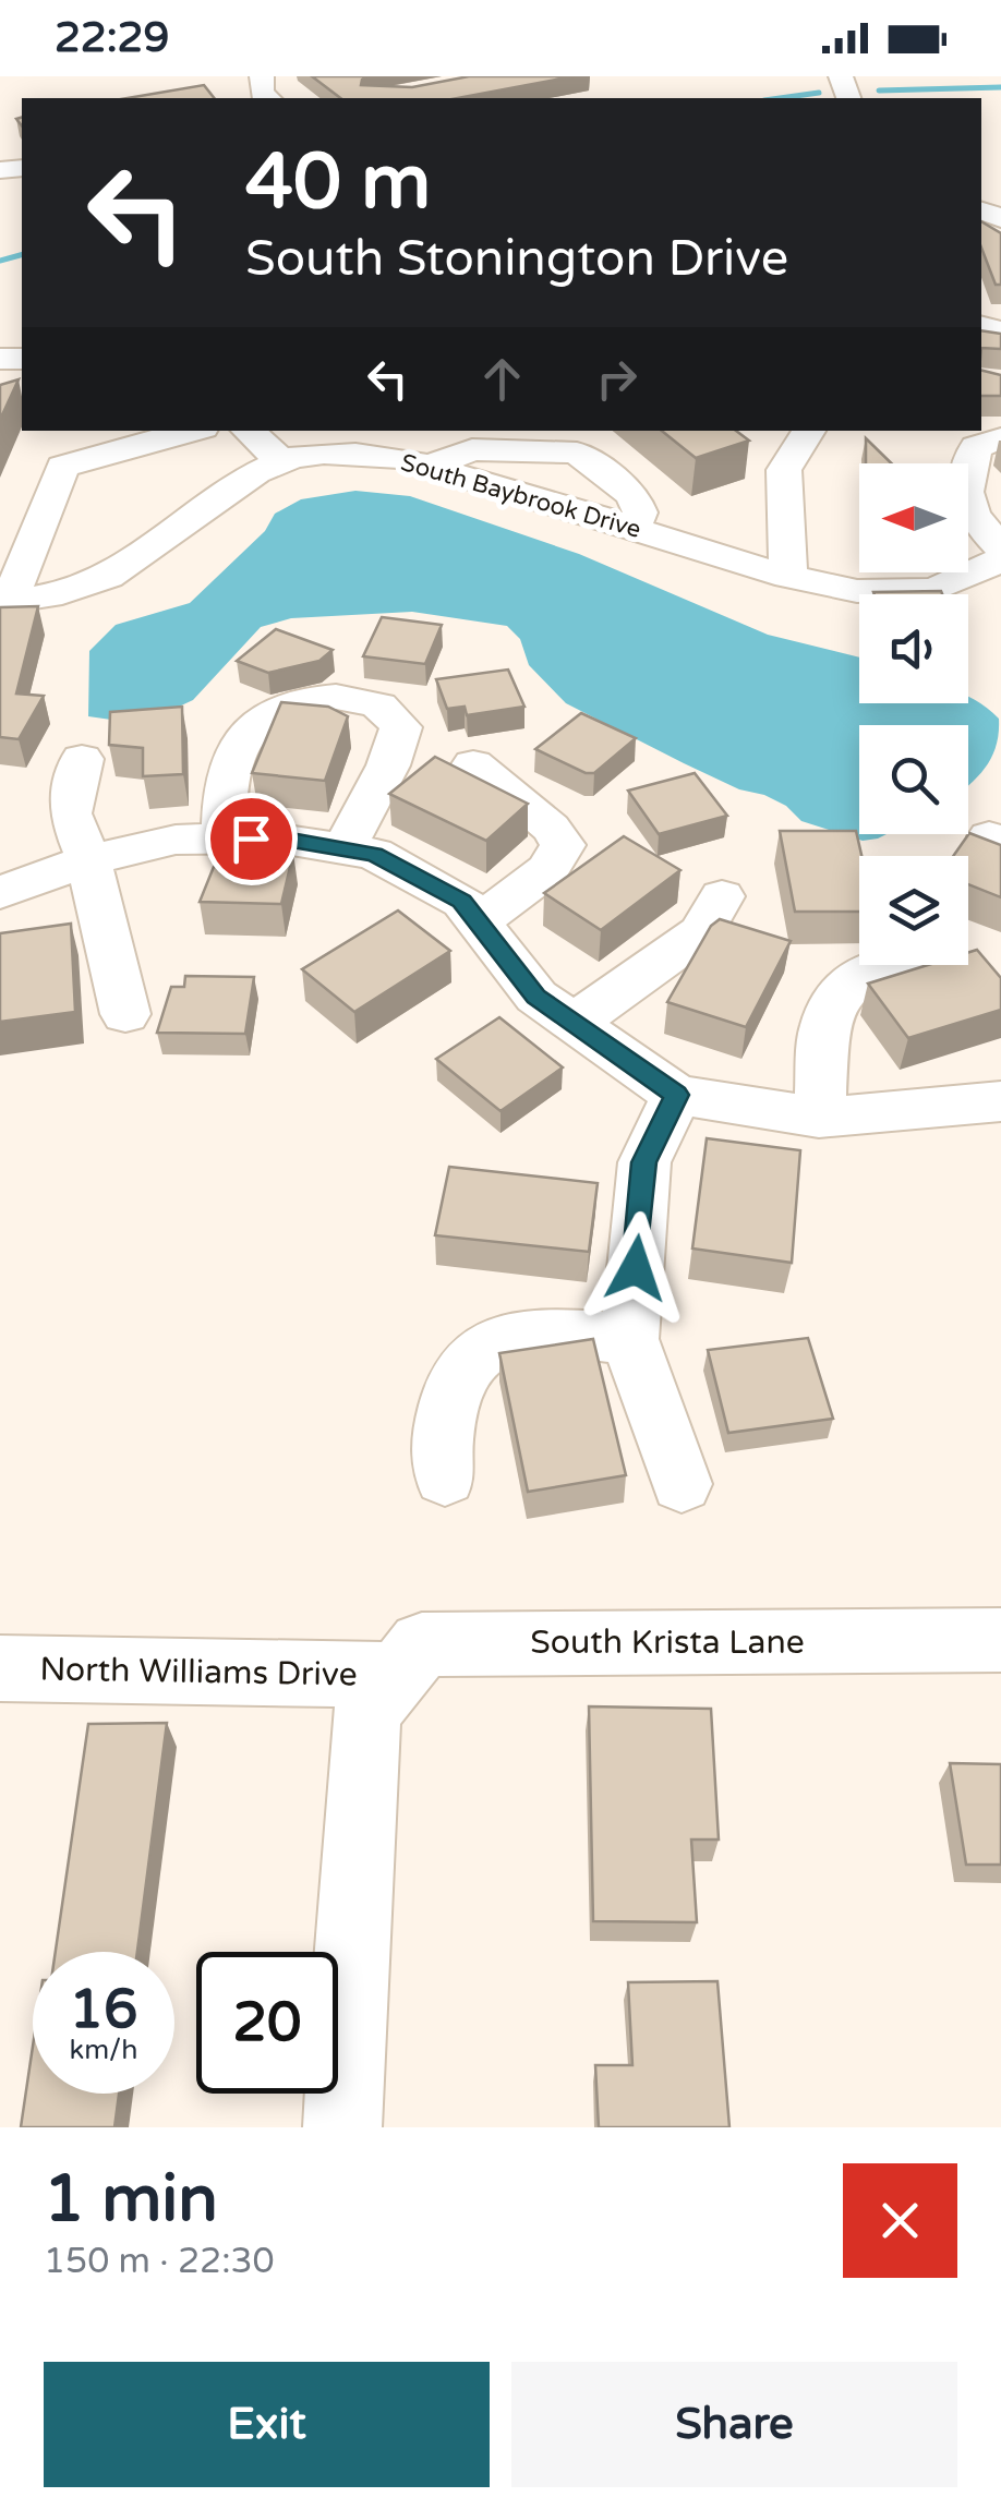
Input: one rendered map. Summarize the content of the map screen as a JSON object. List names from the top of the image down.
{
  "streets": {
    "street": ["South Baybrook Drive", "South Krista Lane", "North Williams Drive"]
  },
  "crossings": [
    ["South Krista Lane", "North Williams Drive"]
  ],
  "north": "left",
  "page": {
    "status": "22:29",
    "turn": ["40 m", "South Stonington Drive"],
    "speed": "16 km/h",
    "limit": "20",
    "heading": ["1 min", "150 m · 22:30"],
    "buttons": ["Exit", "Share"]
  }
}
